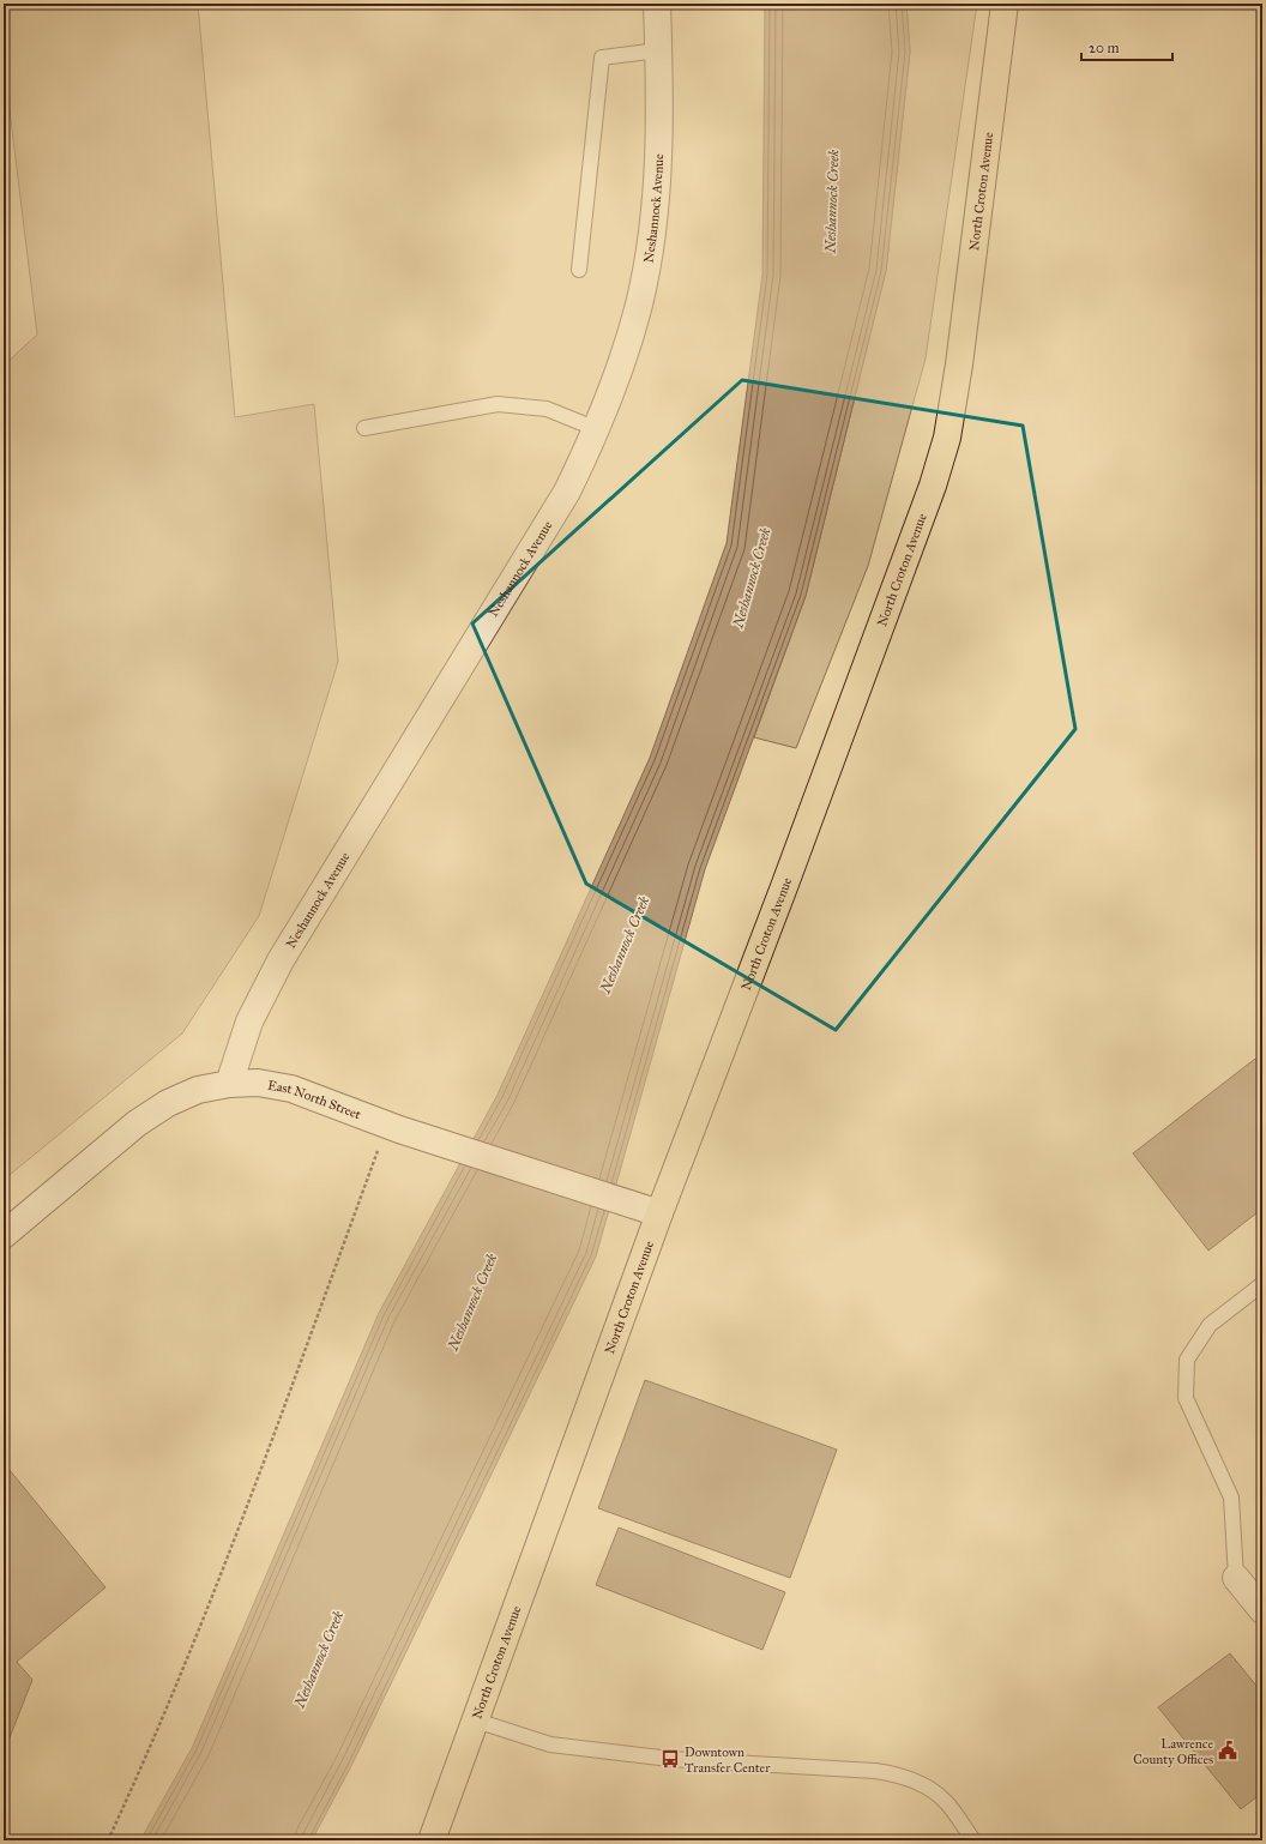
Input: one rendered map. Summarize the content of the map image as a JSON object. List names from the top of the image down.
{
  "streets": {
    "main road": ["North Croton Avenue"],
    "street": ["Neshannock Avenue", "East North Street"]
  },
  "crossings": [
    ["North Croton Avenue", "East North Street"],
    ["Neshannock Avenue", "East North Street"]
  ],
  "water": ["Neshannock Creek"],
  "places": {
    "public building": ["Lawrence County Offices"],
    "bus stop": ["Downtown Transfer Center"]
  },
  "scale_bar": "20 m"
}
